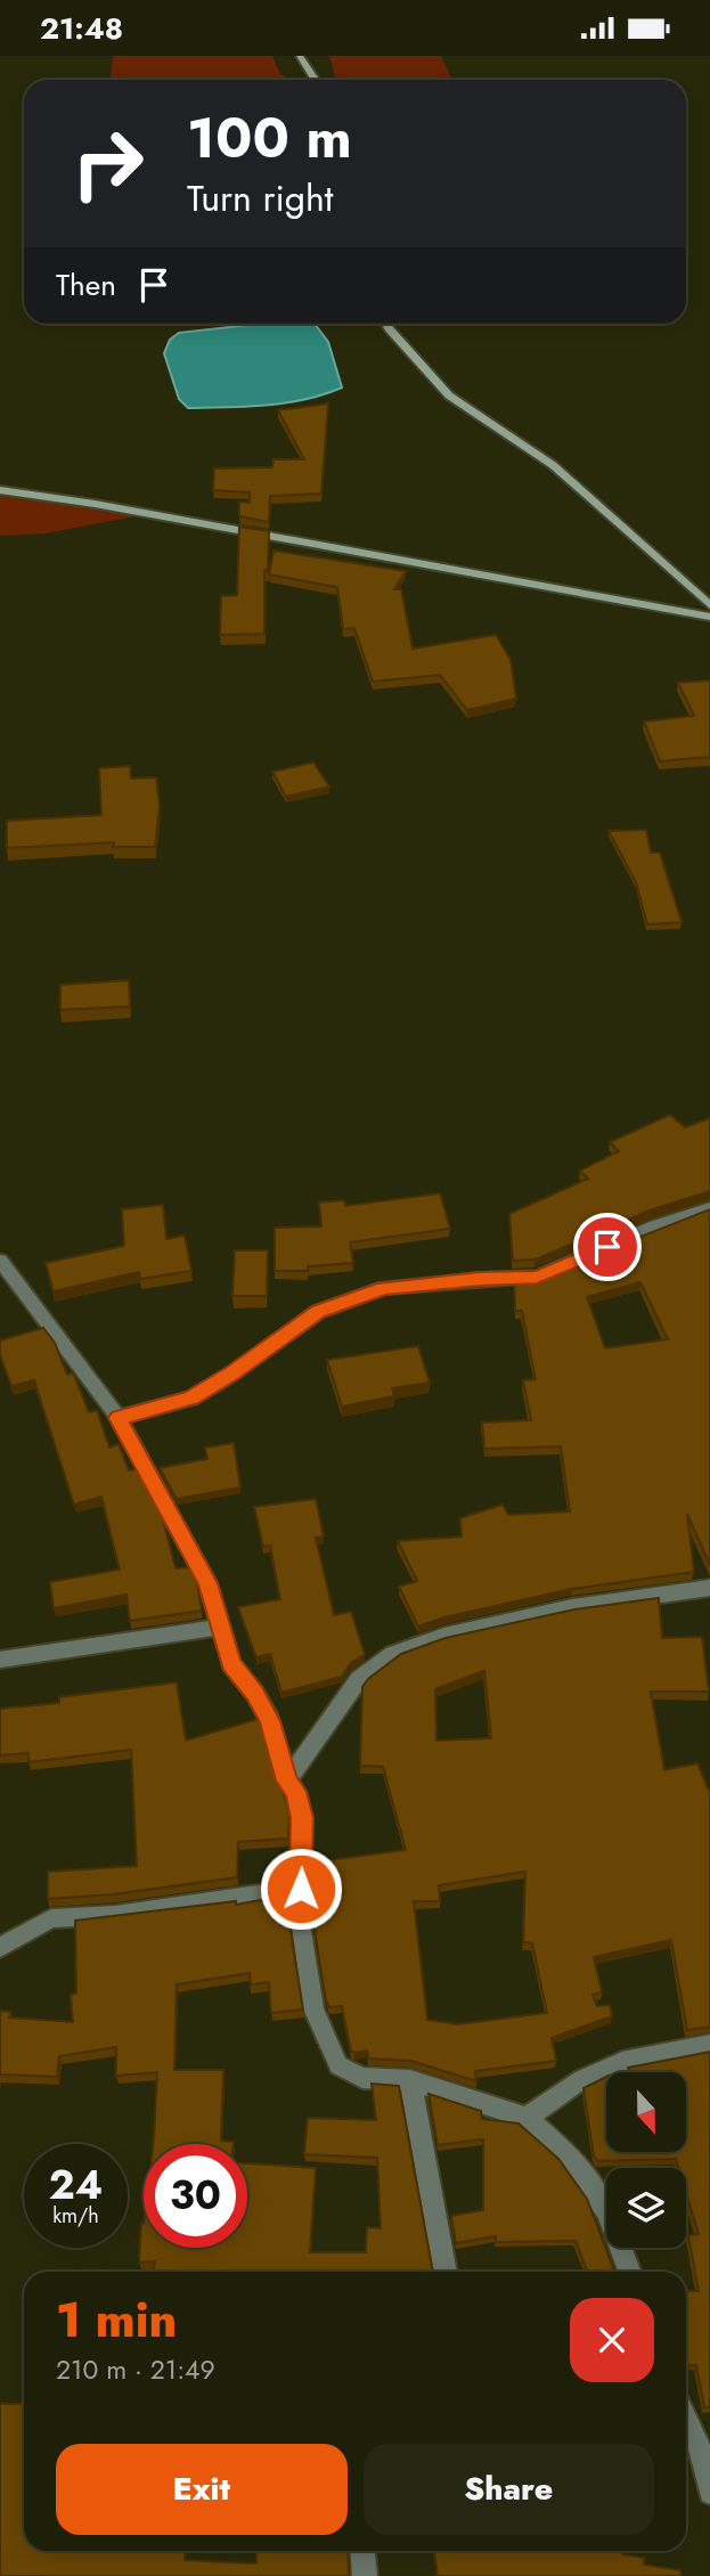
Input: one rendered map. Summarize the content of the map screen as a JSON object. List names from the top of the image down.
{
  "north": "bottom",
  "page": {
    "status": "21:48",
    "turn": ["100 m", "Turn right"],
    "then": "Then",
    "speed": "24 km/h",
    "limit": "30",
    "heading": ["1 min", "210 m · 21:49"],
    "buttons": ["Exit", "Share"]
  }
}
